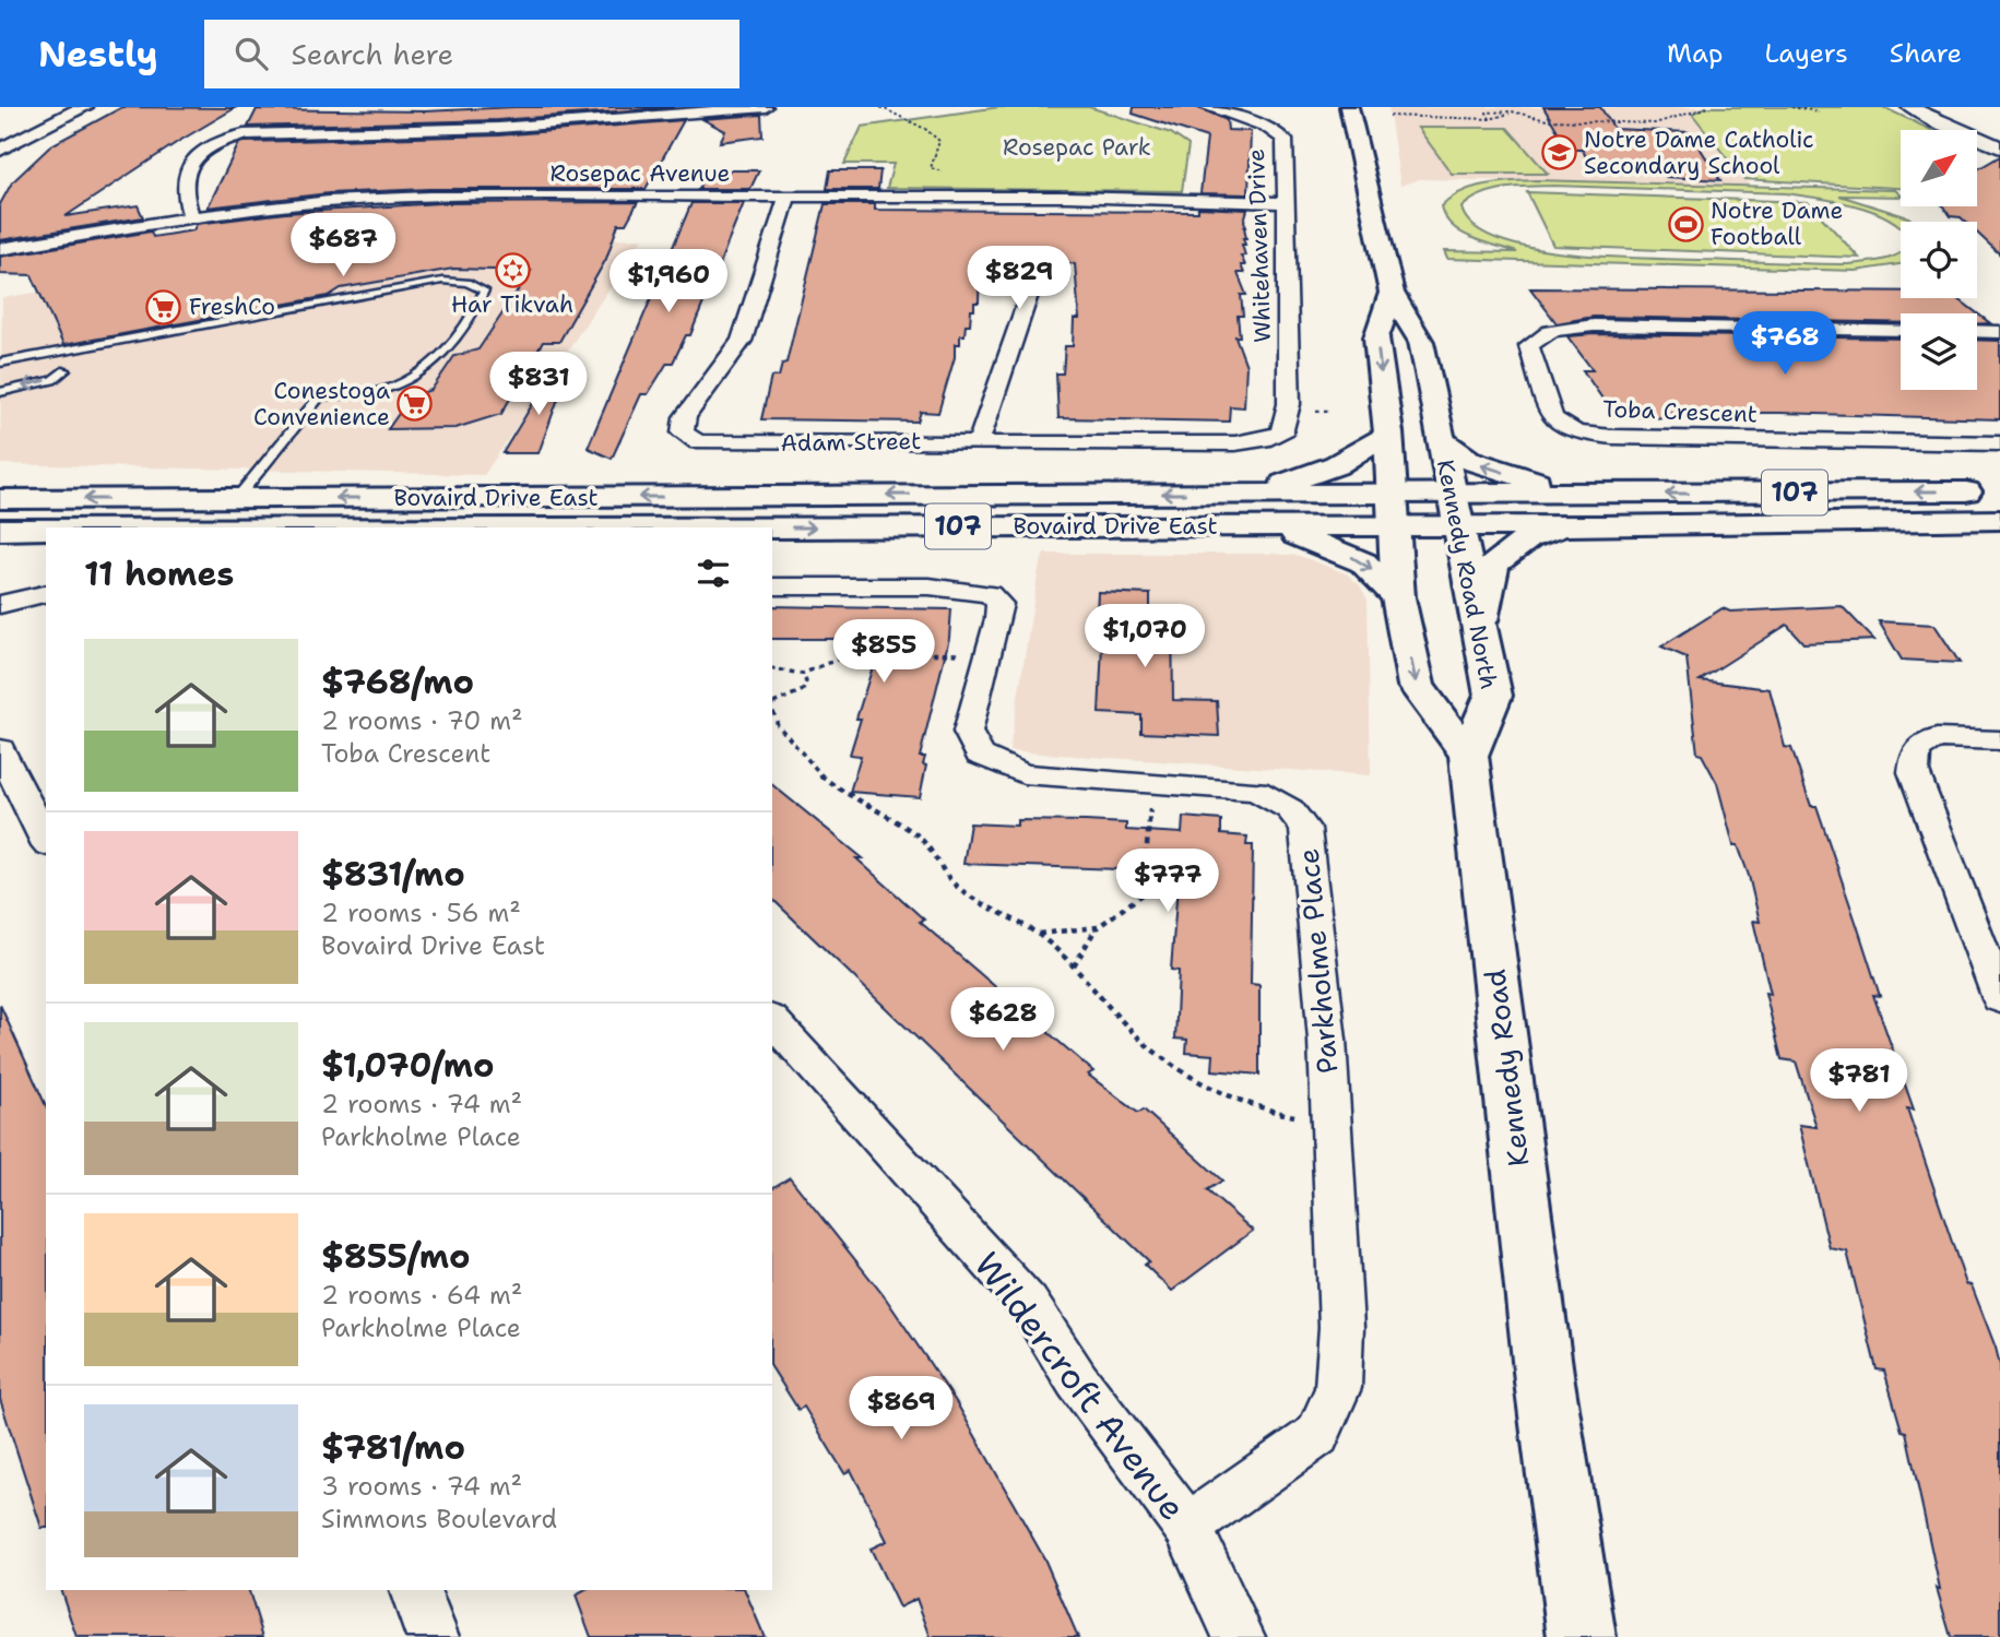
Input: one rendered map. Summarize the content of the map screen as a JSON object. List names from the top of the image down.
{
  "streets": {
    "main road": [
      "107",
      "Bovaird Drive East",
      "Kennedy Road North",
      "Kennedy Road"
    ],
    "street": [
      "Rosepac Avenue",
      "Whitehaven Drive",
      "Toba Crescent",
      "Adam Street",
      "Parkholme Place",
      "Wildercroft Avenue"
    ]
  },
  "crossings": [
    ["Rosepac Avenue", "Whitehaven Drive"],
    ["Rosepac Avenue", "Adam Street"],
    ["Whitehaven Drive", "Adam Street"],
    ["Bovaird Drive East", "Kennedy Road North"],
    ["Kennedy Road North", "Kennedy Road"],
    ["Parkholme Place", "Wildercroft Avenue"]
  ],
  "parks": ["Rosepac Park"],
  "places": {
    "school or university": ["Notre Dame Catholic Secondary School"],
    "sports": ["Notre Dame Football"],
    "synagogue": ["Har Tikvah"],
    "supermarket": ["FreshCo", "Conestoga Convenience"]
  },
  "north": "top right",
  "page": {
    "header": "Nestly",
    "search": "Search here",
    "nav": ["Map", "Layers", "Share"],
    "price": [
      "$687",
      "$829",
      "$1,960",
      "$768",
      "$831",
      "$1,070",
      "$855",
      "$777",
      "$628",
      "$781",
      "$869"
    ],
    "heading": "11 homes",
    "list": [
      {
        "name": "$768/mo",
        "note": "2 rooms · 70 m² · Toba Crescent"
      },
      {
        "name": "$831/mo",
        "note": "2 rooms · 56 m² · Bovaird Drive East"
      },
      {
        "name": "$1,070/mo",
        "note": "2 rooms · 74 m² · Parkholme Place"
      },
      {
        "name": "$855/mo",
        "note": "2 rooms · 64 m² · Parkholme Place"
      },
      {
        "name": "$781/mo",
        "note": "3 rooms · 74 m² · Simmons Boulevard"
      }
    ]
  }
}
